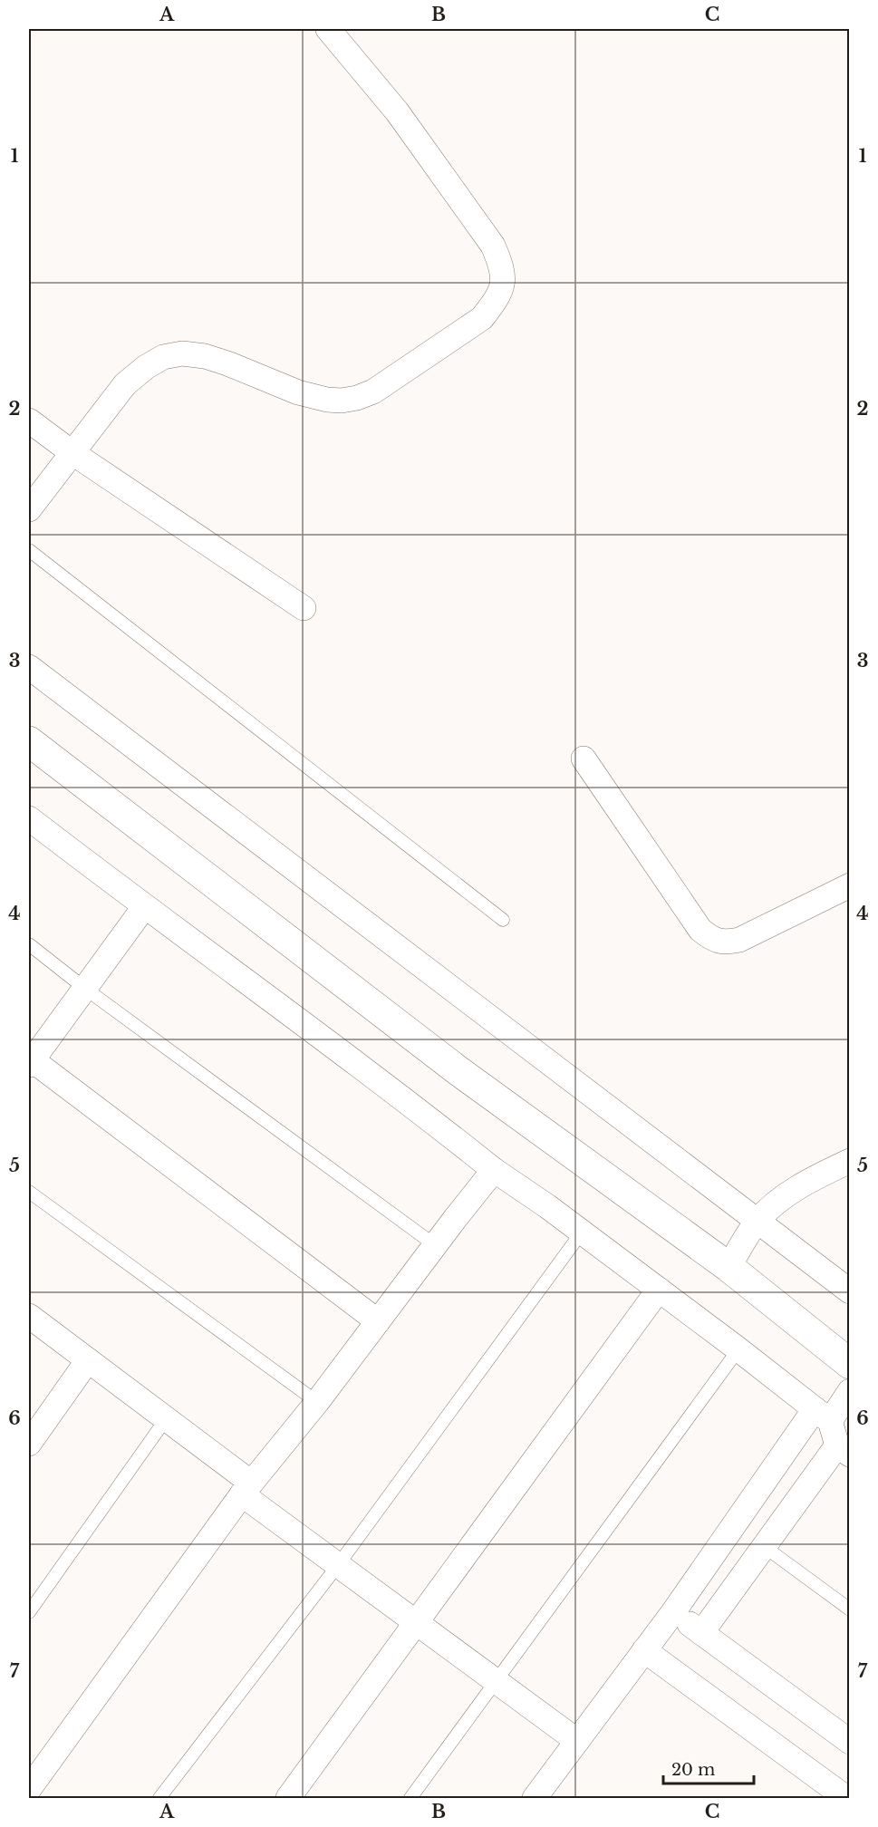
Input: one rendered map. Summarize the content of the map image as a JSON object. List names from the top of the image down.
{
  "scale_bar": "20 m",
  "grid": {
    "columns": ["A", "B", "C"],
    "rows": [
      "1",
      "2",
      "3",
      "4",
      "5",
      "6",
      "7"
    ]
  }
}
